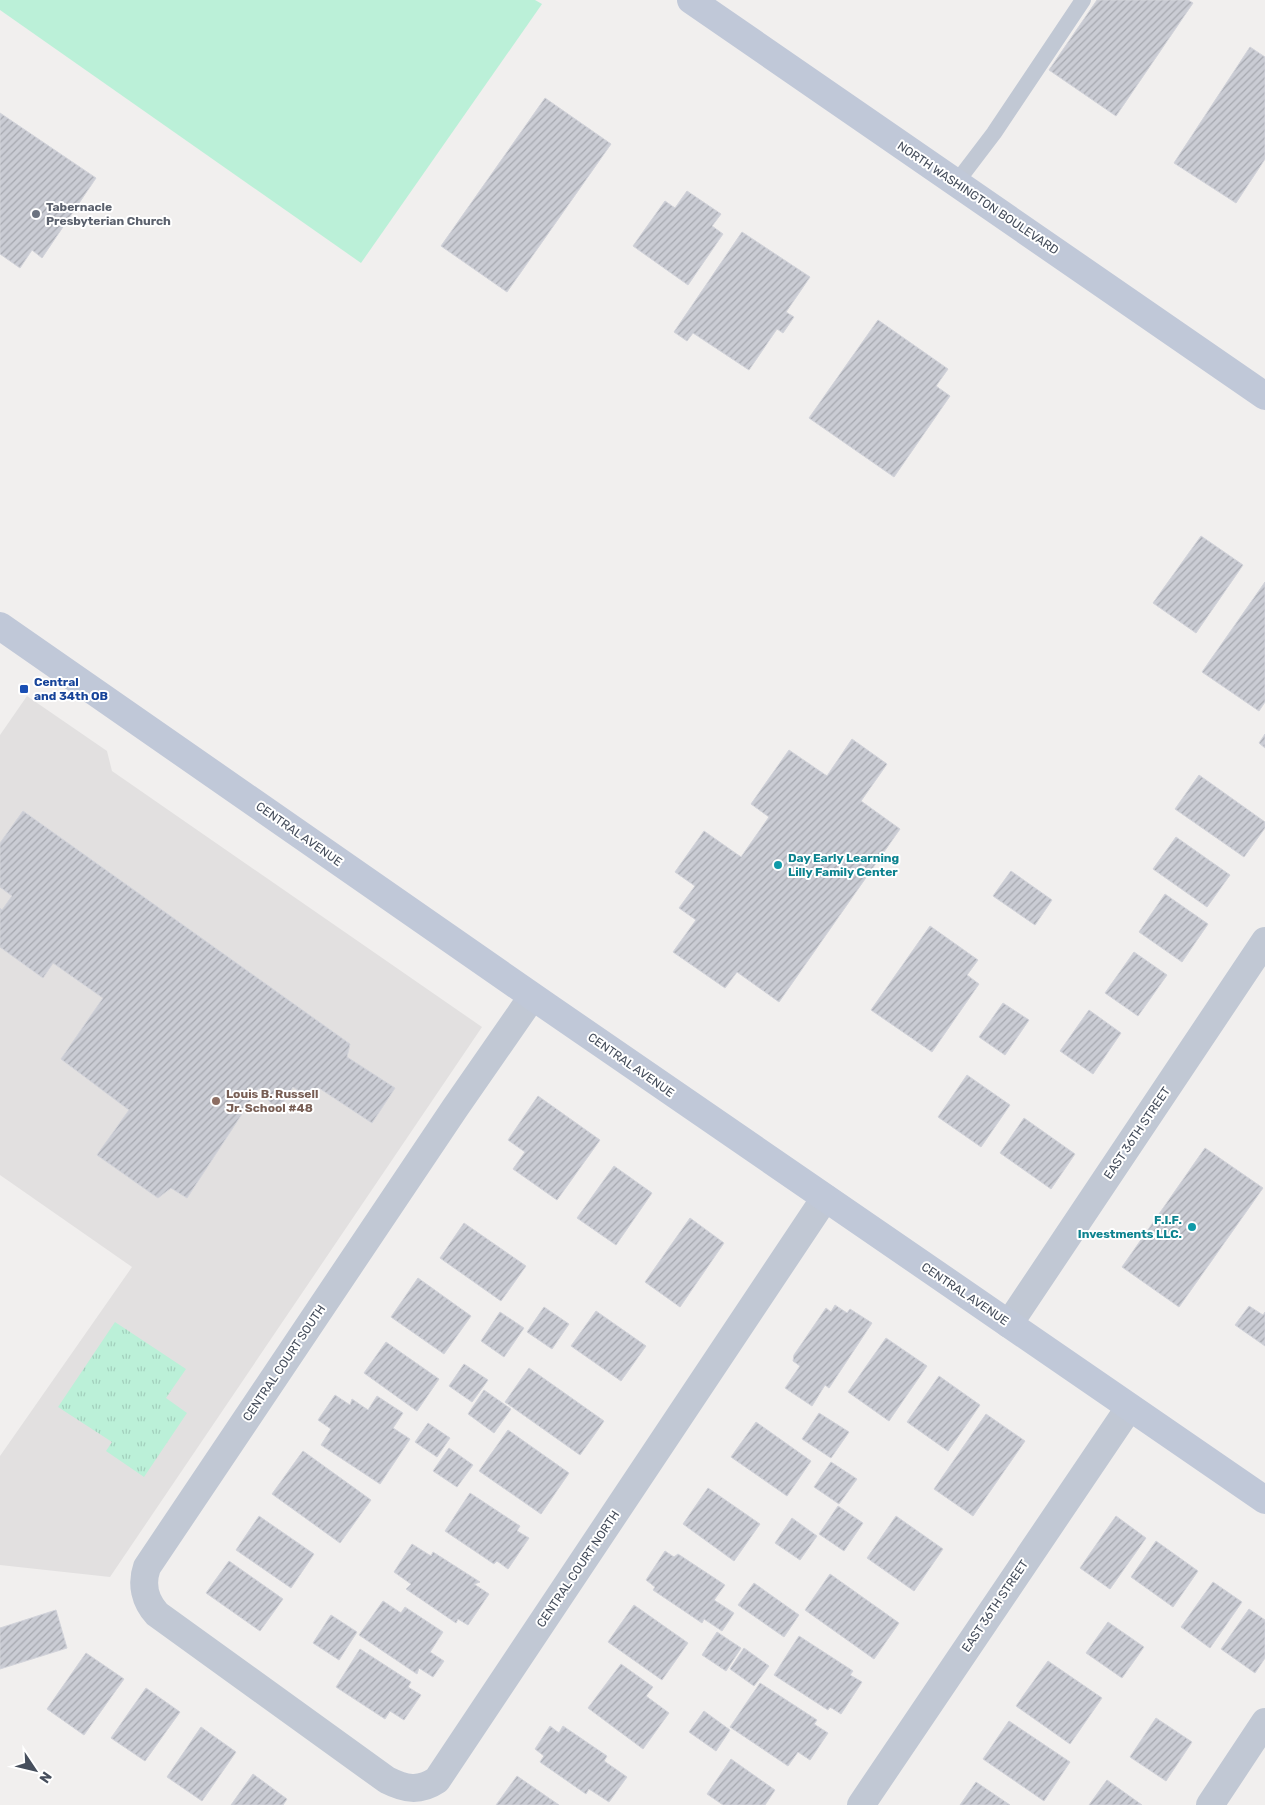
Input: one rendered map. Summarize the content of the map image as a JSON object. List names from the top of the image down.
{
  "streets": {
    "main road": ["NORTH WASHINGTON BOULEVARD", "CENTRAL AVENUE"],
    "street": ["EAST 36TH STREET", "CENTRAL COURT SOUTH", "CENTRAL COURT NORTH"]
  },
  "crossings": [
    ["CENTRAL AVENUE", "EAST 36TH STREET"],
    ["CENTRAL AVENUE", "CENTRAL COURT SOUTH"],
    ["CENTRAL AVENUE", "CENTRAL COURT NORTH"],
    ["CENTRAL COURT SOUTH", "CENTRAL COURT NORTH"]
  ],
  "places": {
    "other": [
      "Tabernacle Presbyterian Church",
      "Day Early Learning Lilly Family Center",
      "Louis B. Russell Jr. School #48",
      "F.I.F. Investments LLC."
    ],
    "transit": ["Central and 34th OB"]
  },
  "north": "bottom right"
}
